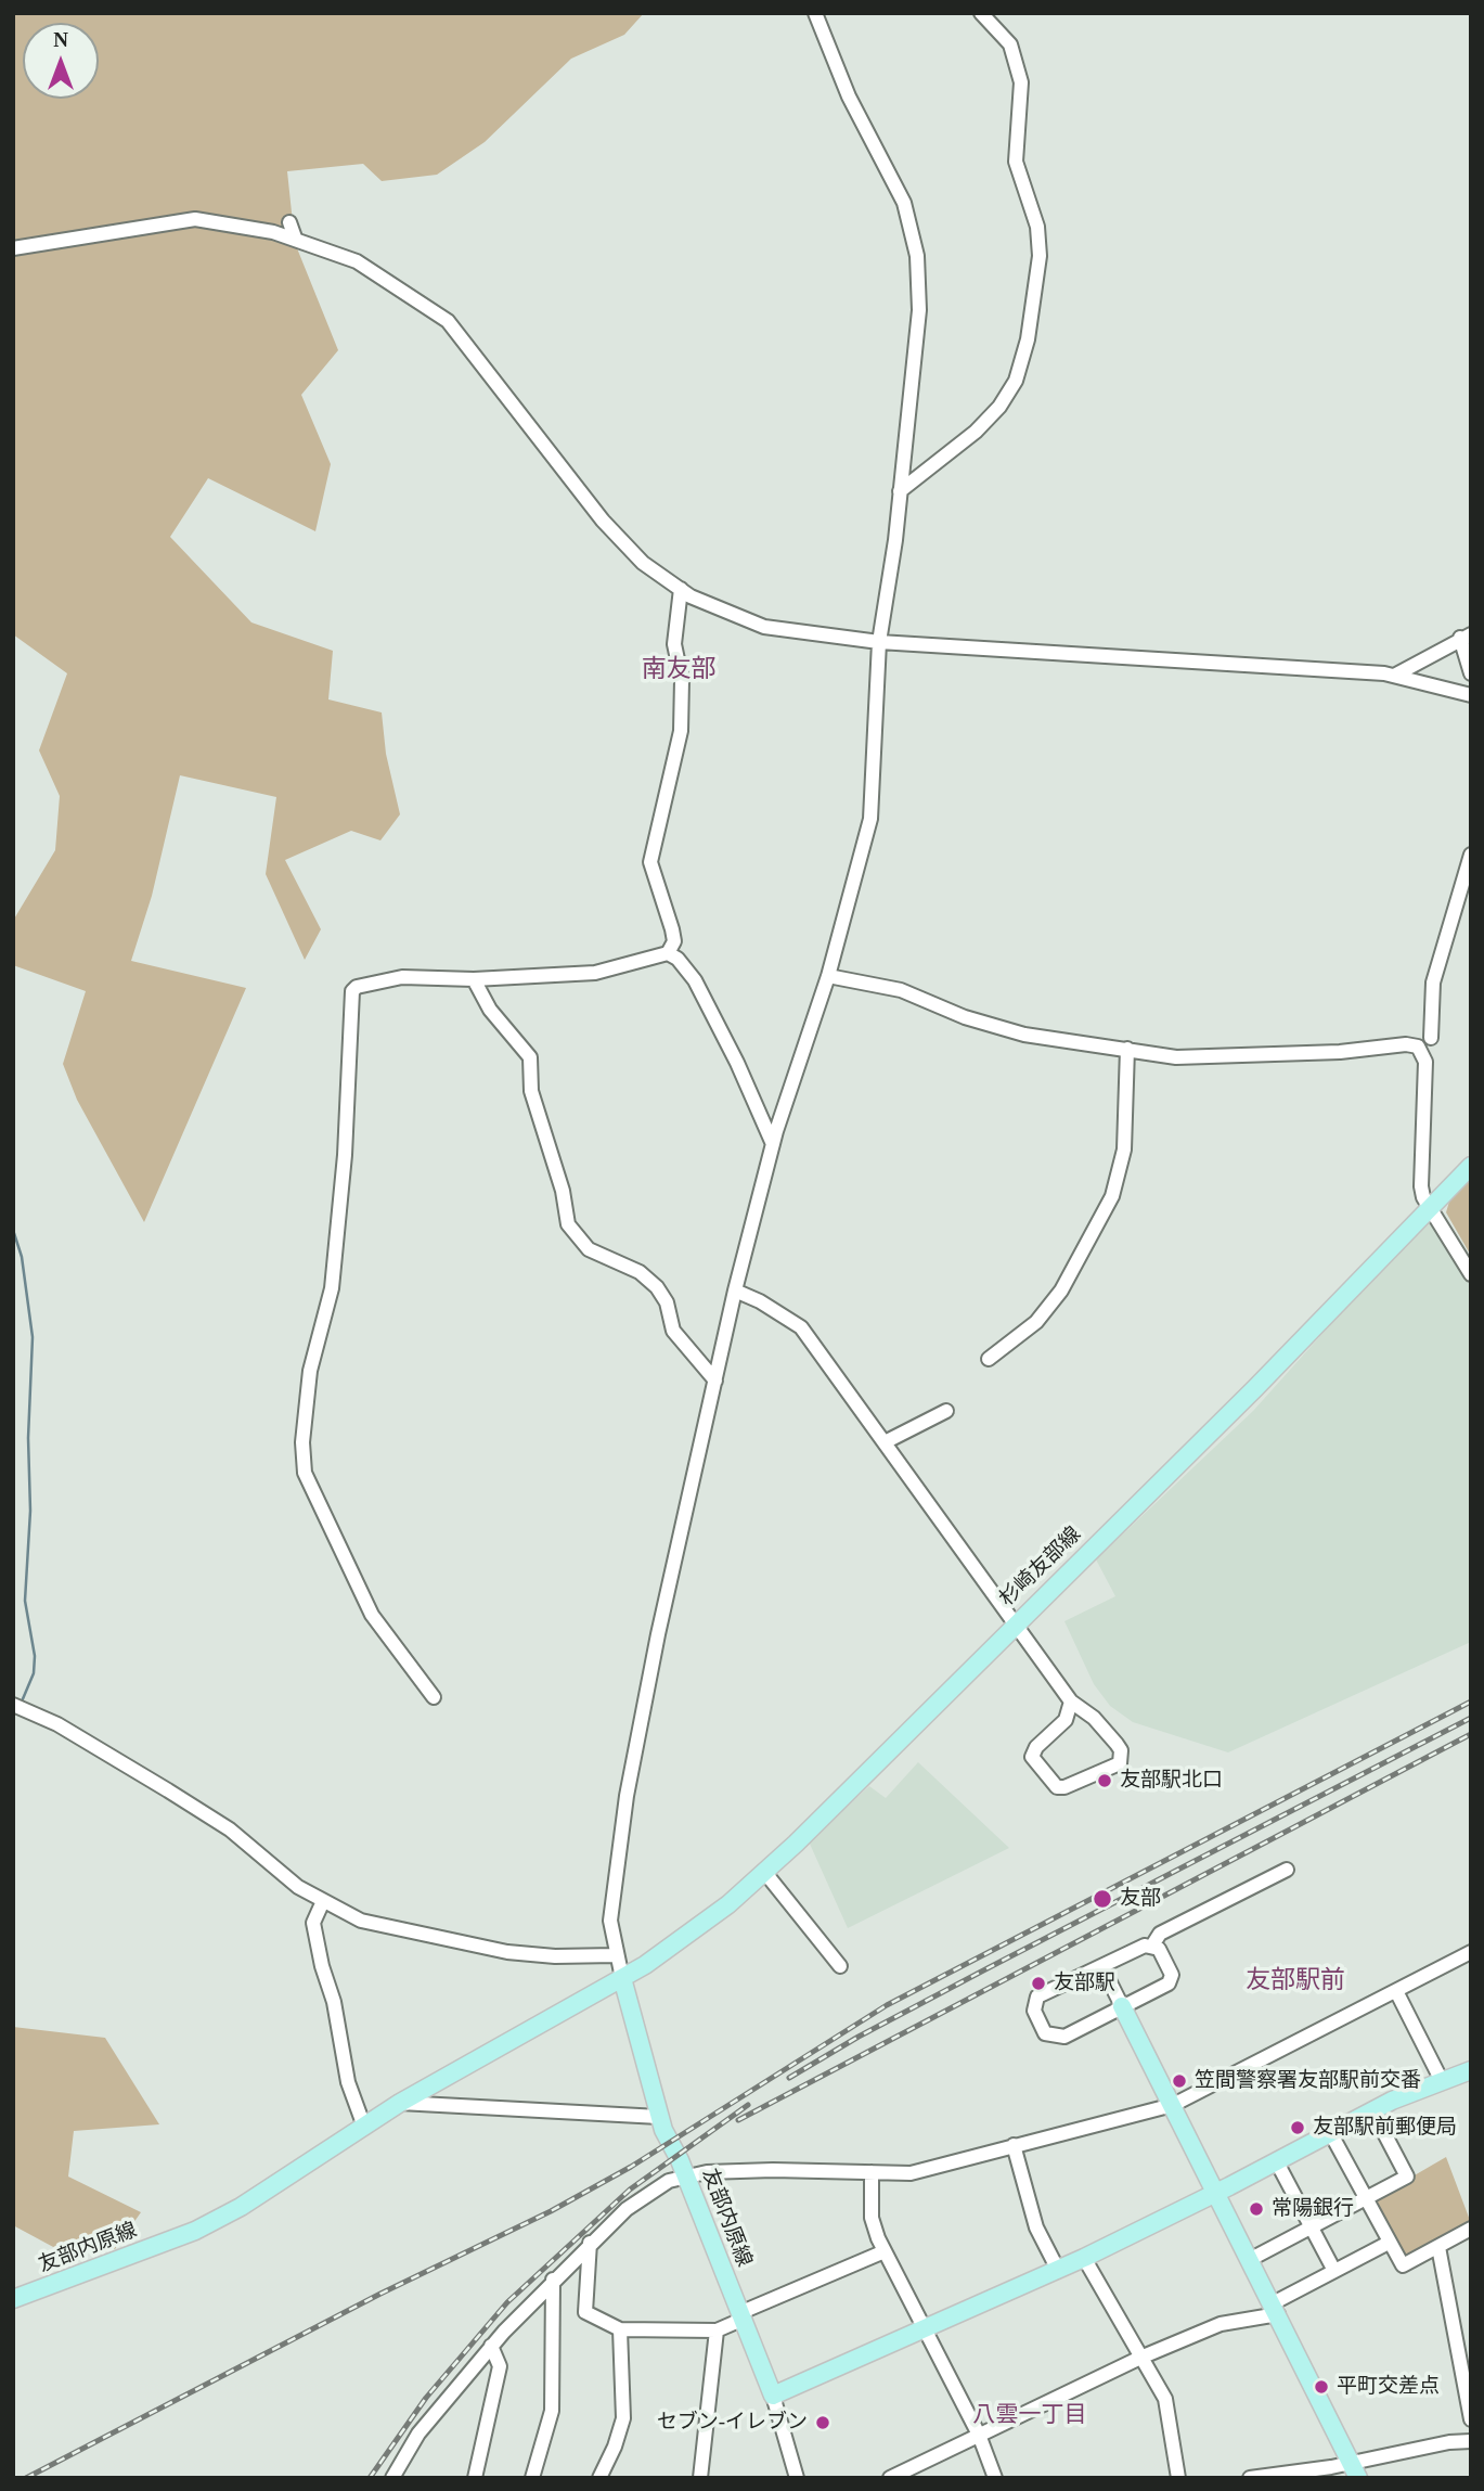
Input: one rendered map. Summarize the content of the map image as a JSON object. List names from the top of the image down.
{
  "streets": {
    "main road": ["杉崎友部線", "友部内原線"]
  },
  "crossings": [
    ["杉崎友部線", "友部内原線"]
  ],
  "districts": ["南友部", "友部駅前", "八雲一丁目"],
  "places": [
    "友部駅北口",
    "友部",
    "友部駅",
    "笠間警察署友部駅前交番",
    "友部駅前郵便局",
    "常陽銀行",
    "平町交差点",
    "セブン-イレブン"
  ],
  "north": "top"
}
